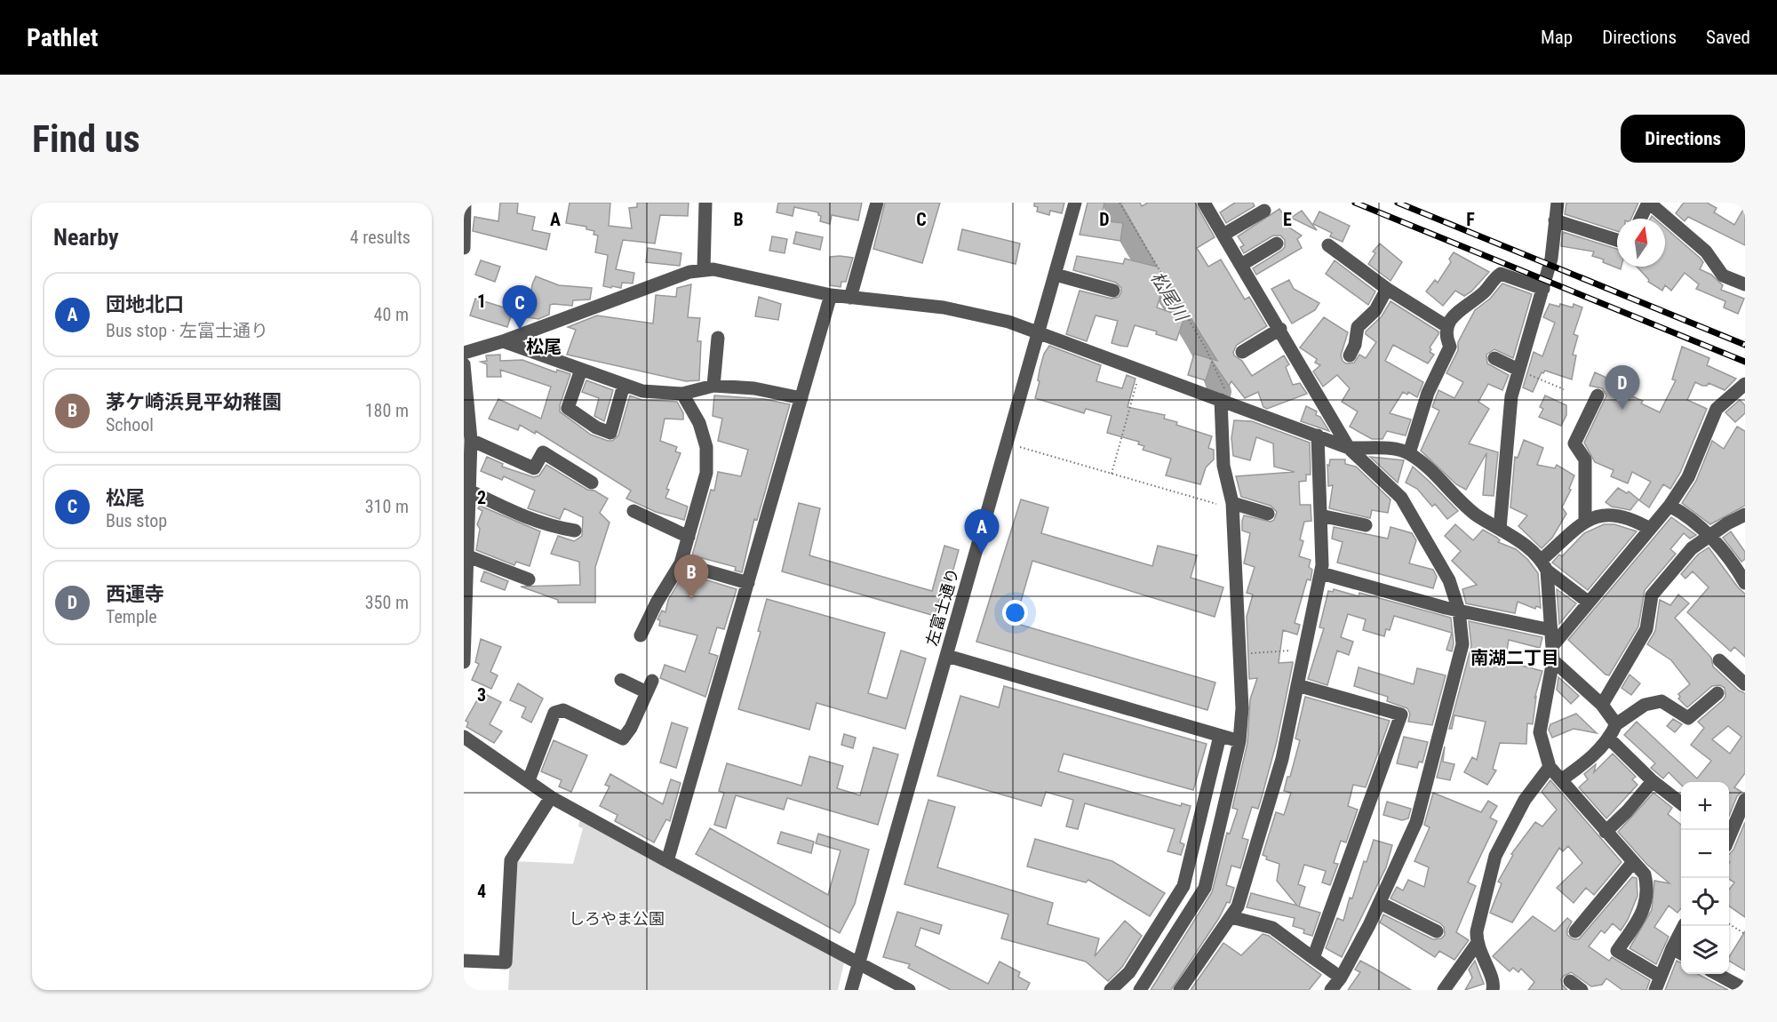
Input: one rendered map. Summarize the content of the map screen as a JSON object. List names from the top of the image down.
{
  "streets": {
    "street": ["左富士通り"]
  },
  "districts": ["松尾", "南湖二丁目"],
  "water": ["松尾川"],
  "parks": ["しろやま公園"],
  "north": "top",
  "page": {
    "header": "Pathlet",
    "nav": ["Map", "Directions", "Saved"],
    "buttons": "Directions",
    "title": "Find us",
    "heading": ["Nearby", "4 results"],
    "list": [
      {
        "mark": "A",
        "name": "団地北口",
        "note": "Bus stop · 左富士通り",
        "value": "40 m"
      },
      {
        "mark": "B",
        "name": "茅ケ崎浜見平幼稚園",
        "note": "School",
        "value": "180 m"
      },
      {
        "mark": "C",
        "name": "松尾",
        "note": "Bus stop",
        "value": "310 m"
      },
      {
        "mark": "D",
        "name": "西運寺",
        "note": "Temple",
        "value": "350 m"
      }
    ],
    "pins": [
      "C",
      "D",
      "A",
      "B"
    ],
    "map_buttons": ["+", "−"]
  },
  "grid": {
    "columns": [
      "A",
      "B",
      "C",
      "D",
      "E",
      "F"
    ],
    "rows": [
      "1",
      "2",
      "3",
      "4"
    ]
  }
}
